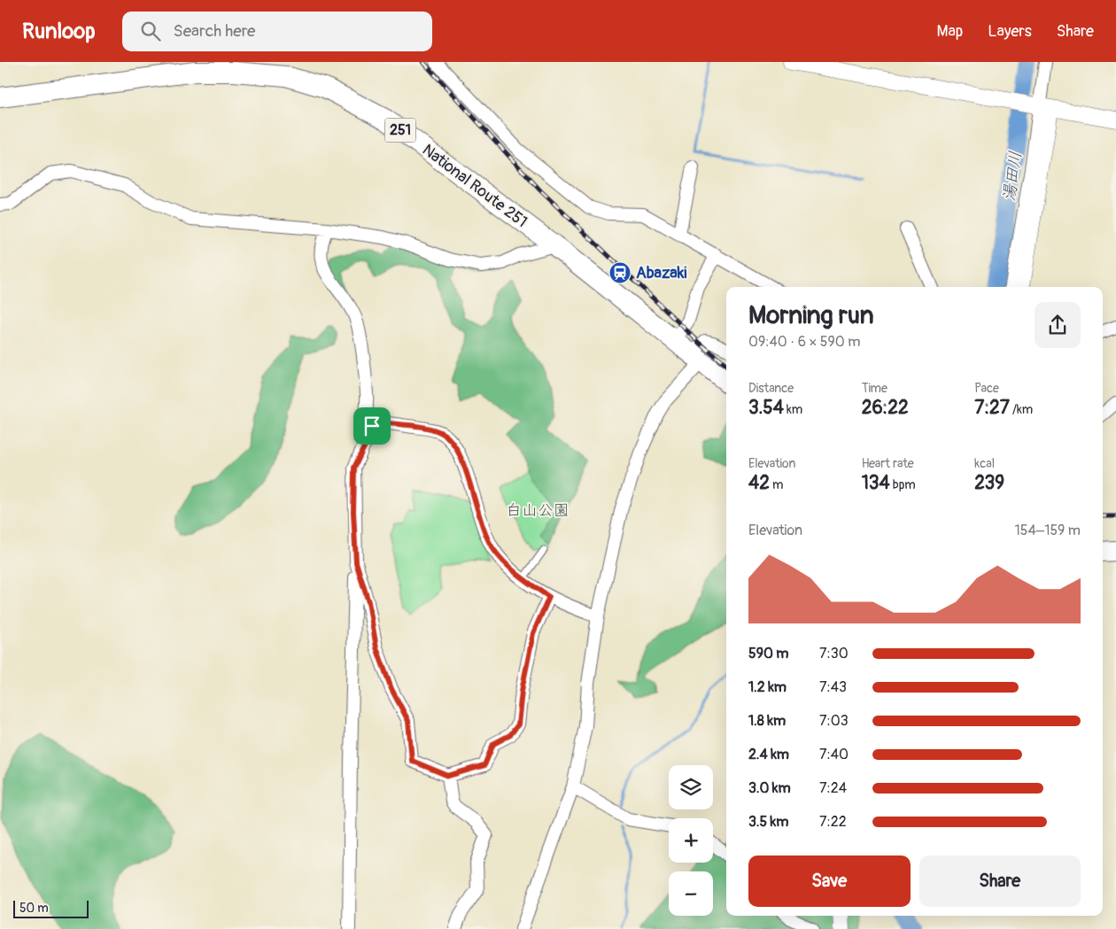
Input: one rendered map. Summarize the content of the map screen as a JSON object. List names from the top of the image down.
{
  "streets": {
    "highway": ["251", "National Route 251"]
  },
  "water": ["湯田川"],
  "parks": ["白山公園"],
  "places": {
    "station": ["Abazaki"]
  },
  "scale_bar": "50 m",
  "page": {
    "header": "Runloop",
    "search": "Search here",
    "nav": ["Map", "Layers", "Share"],
    "heading": ["Morning run", "09:40 · 6 × 590 m"],
    "stats": [
      ["Distance", "3.54 km"],
      ["Time", "26:22"],
      ["Pace", "7:27 /km"],
      ["Elevation", "42 m"],
      ["Heart rate", "134 bpm"],
      ["kcal", "239"]
    ],
    "chart": ["Elevation", "154–159 m"],
    "list": [
      {
        "name": "590 m",
        "note": "7:30"
      },
      {
        "name": "1.2 km",
        "note": "7:43"
      },
      {
        "name": "1.8 km",
        "note": "7:03"
      },
      {
        "name": "2.4 km",
        "note": "7:40"
      },
      {
        "name": "3.0 km",
        "note": "7:24"
      },
      {
        "name": "3.5 km",
        "note": "7:22"
      }
    ],
    "map_buttons": ["+", "−"],
    "buttons": ["Save", "Share"],
    "scale": "50 m"
  }
}
